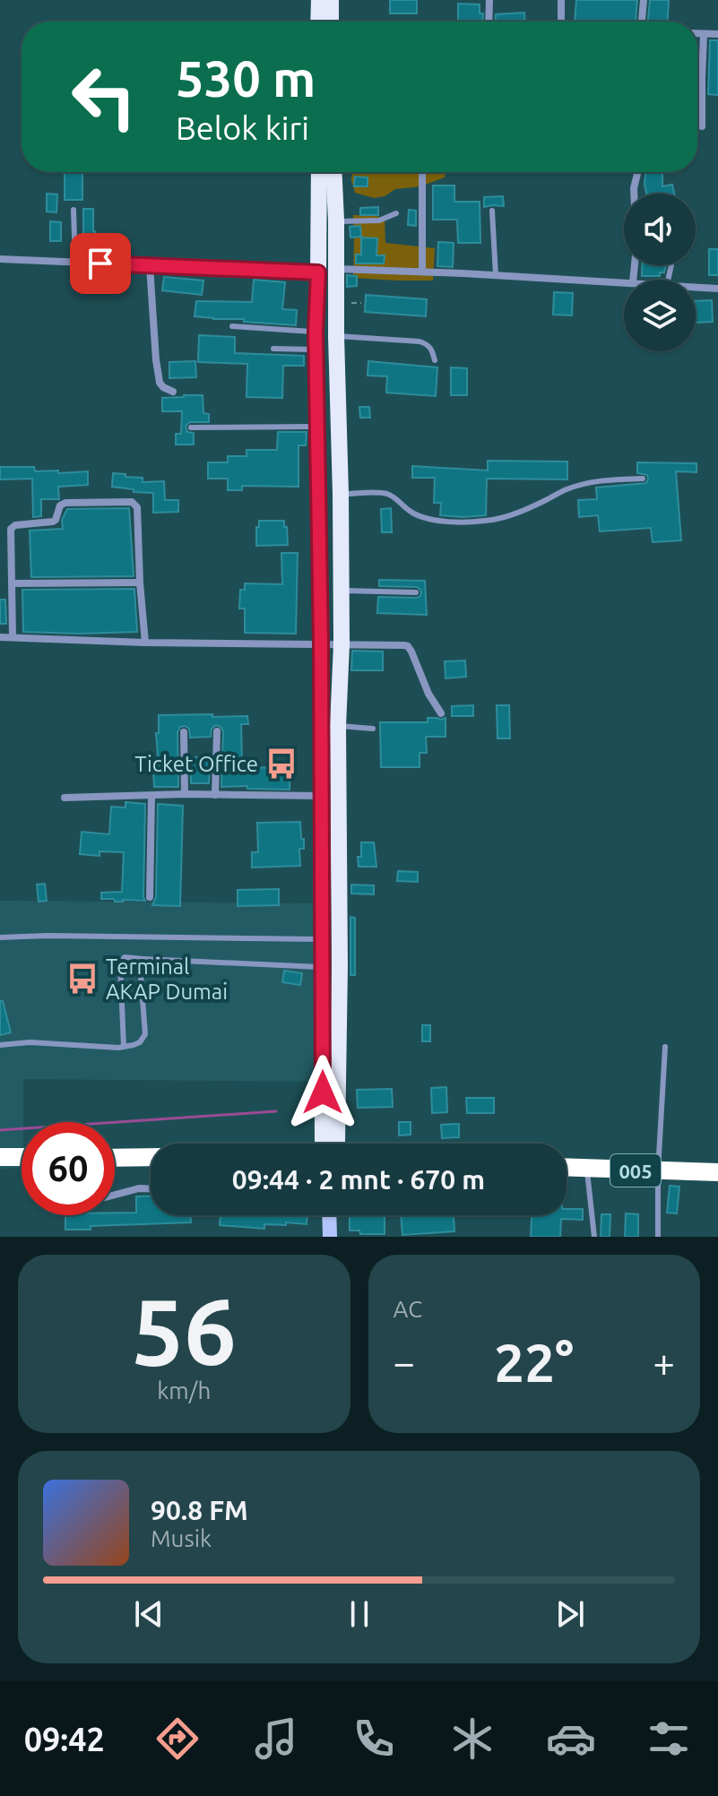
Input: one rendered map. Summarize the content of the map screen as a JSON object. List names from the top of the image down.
{
  "streets": {
    "highway": ["005"]
  },
  "places": {
    "bus stop": ["Ticket Office", "Terminal AKAP Dumai"]
  },
  "page": {
    "turn": ["530 m", "Belok kiri"],
    "limit": "60",
    "trip": "09:44 · 2 mnt · 670 m",
    "tile": [
      ["56", "km/h"],
      "AC"
    ],
    "heat": ["−", "22°", "+"],
    "song": ["90.8 FM", "Musik"],
    "tabs": "09:42"
  }
}
